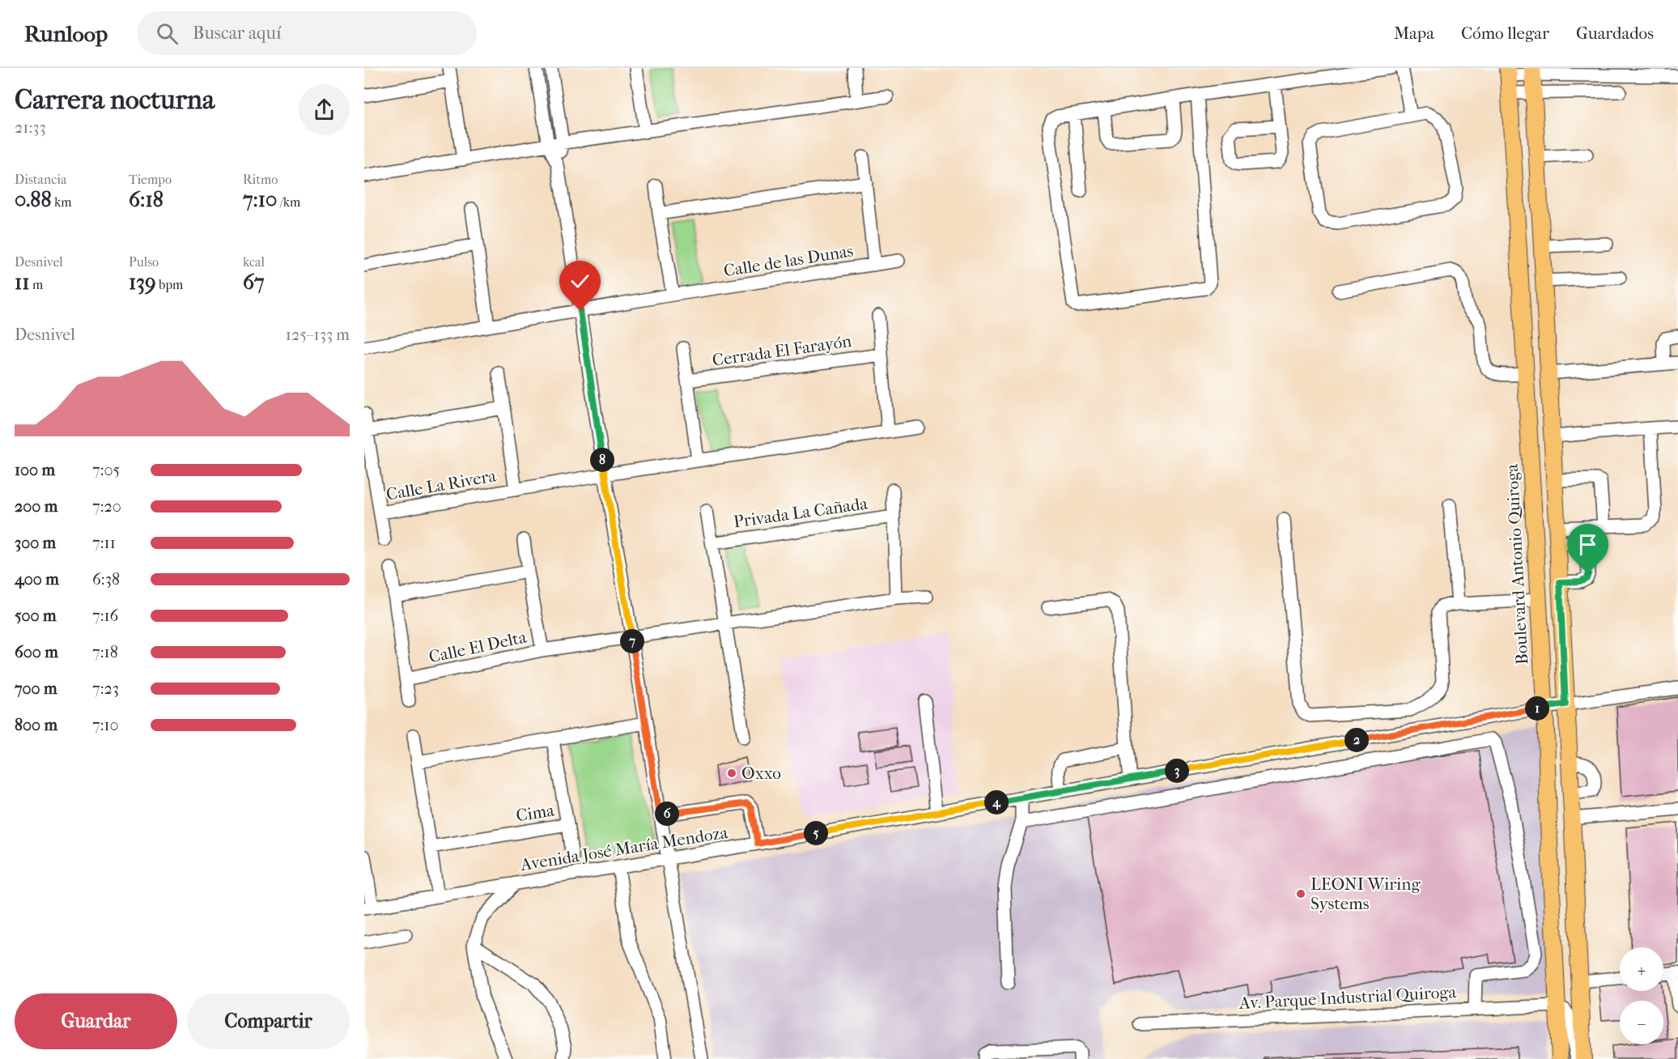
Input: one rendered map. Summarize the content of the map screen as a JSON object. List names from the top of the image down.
{
  "streets": {
    "main road": ["Boulevard Antonio Quiroga"],
    "street": [
      "Calle de las Dunas",
      "Cerrada El Farayón",
      "Calle La Rivera",
      "Privada La Cañada",
      "Calle El Delta",
      "Cima",
      "Avenida José María Mendoza",
      "Av. Parque Industrial Quiroga"
    ]
  },
  "crossings": [
    ["Boulevard Antonio Quiroga", "Avenida José María Mendoza"],
    ["Boulevard Antonio Quiroga", "Av. Parque Industrial Quiroga"]
  ],
  "places": ["Oxxo", "LEONI Wiring Systems"],
  "page": {
    "header": "Runloop",
    "search": "Buscar aquí",
    "nav": ["Mapa", "Cómo llegar", "Guardados"],
    "heading": ["Carrera nocturna", "21:33"],
    "stats": [
      ["Distancia", "0.88 km"],
      ["Tiempo", "6:18"],
      ["Ritmo", "7:10 /km"],
      ["Desnivel", "11 m"],
      ["Pulso", "139 bpm"],
      ["kcal", "67"]
    ],
    "chart": ["Desnivel", "125–133 m"],
    "pins": [
      "8",
      "7",
      "1",
      "2",
      "3",
      "4",
      "6",
      "5"
    ],
    "list": [
      {
        "name": "100 m",
        "note": "7:05"
      },
      {
        "name": "200 m",
        "note": "7:20"
      },
      {
        "name": "300 m",
        "note": "7:11"
      },
      {
        "name": "400 m",
        "note": "6:38"
      },
      {
        "name": "500 m",
        "note": "7:16"
      },
      {
        "name": "600 m",
        "note": "7:18"
      },
      {
        "name": "700 m",
        "note": "7:23"
      },
      {
        "name": "800 m",
        "note": "7:10"
      }
    ],
    "map_buttons": ["+", "−"],
    "buttons": ["Guardar", "Compartir"]
  }
}
